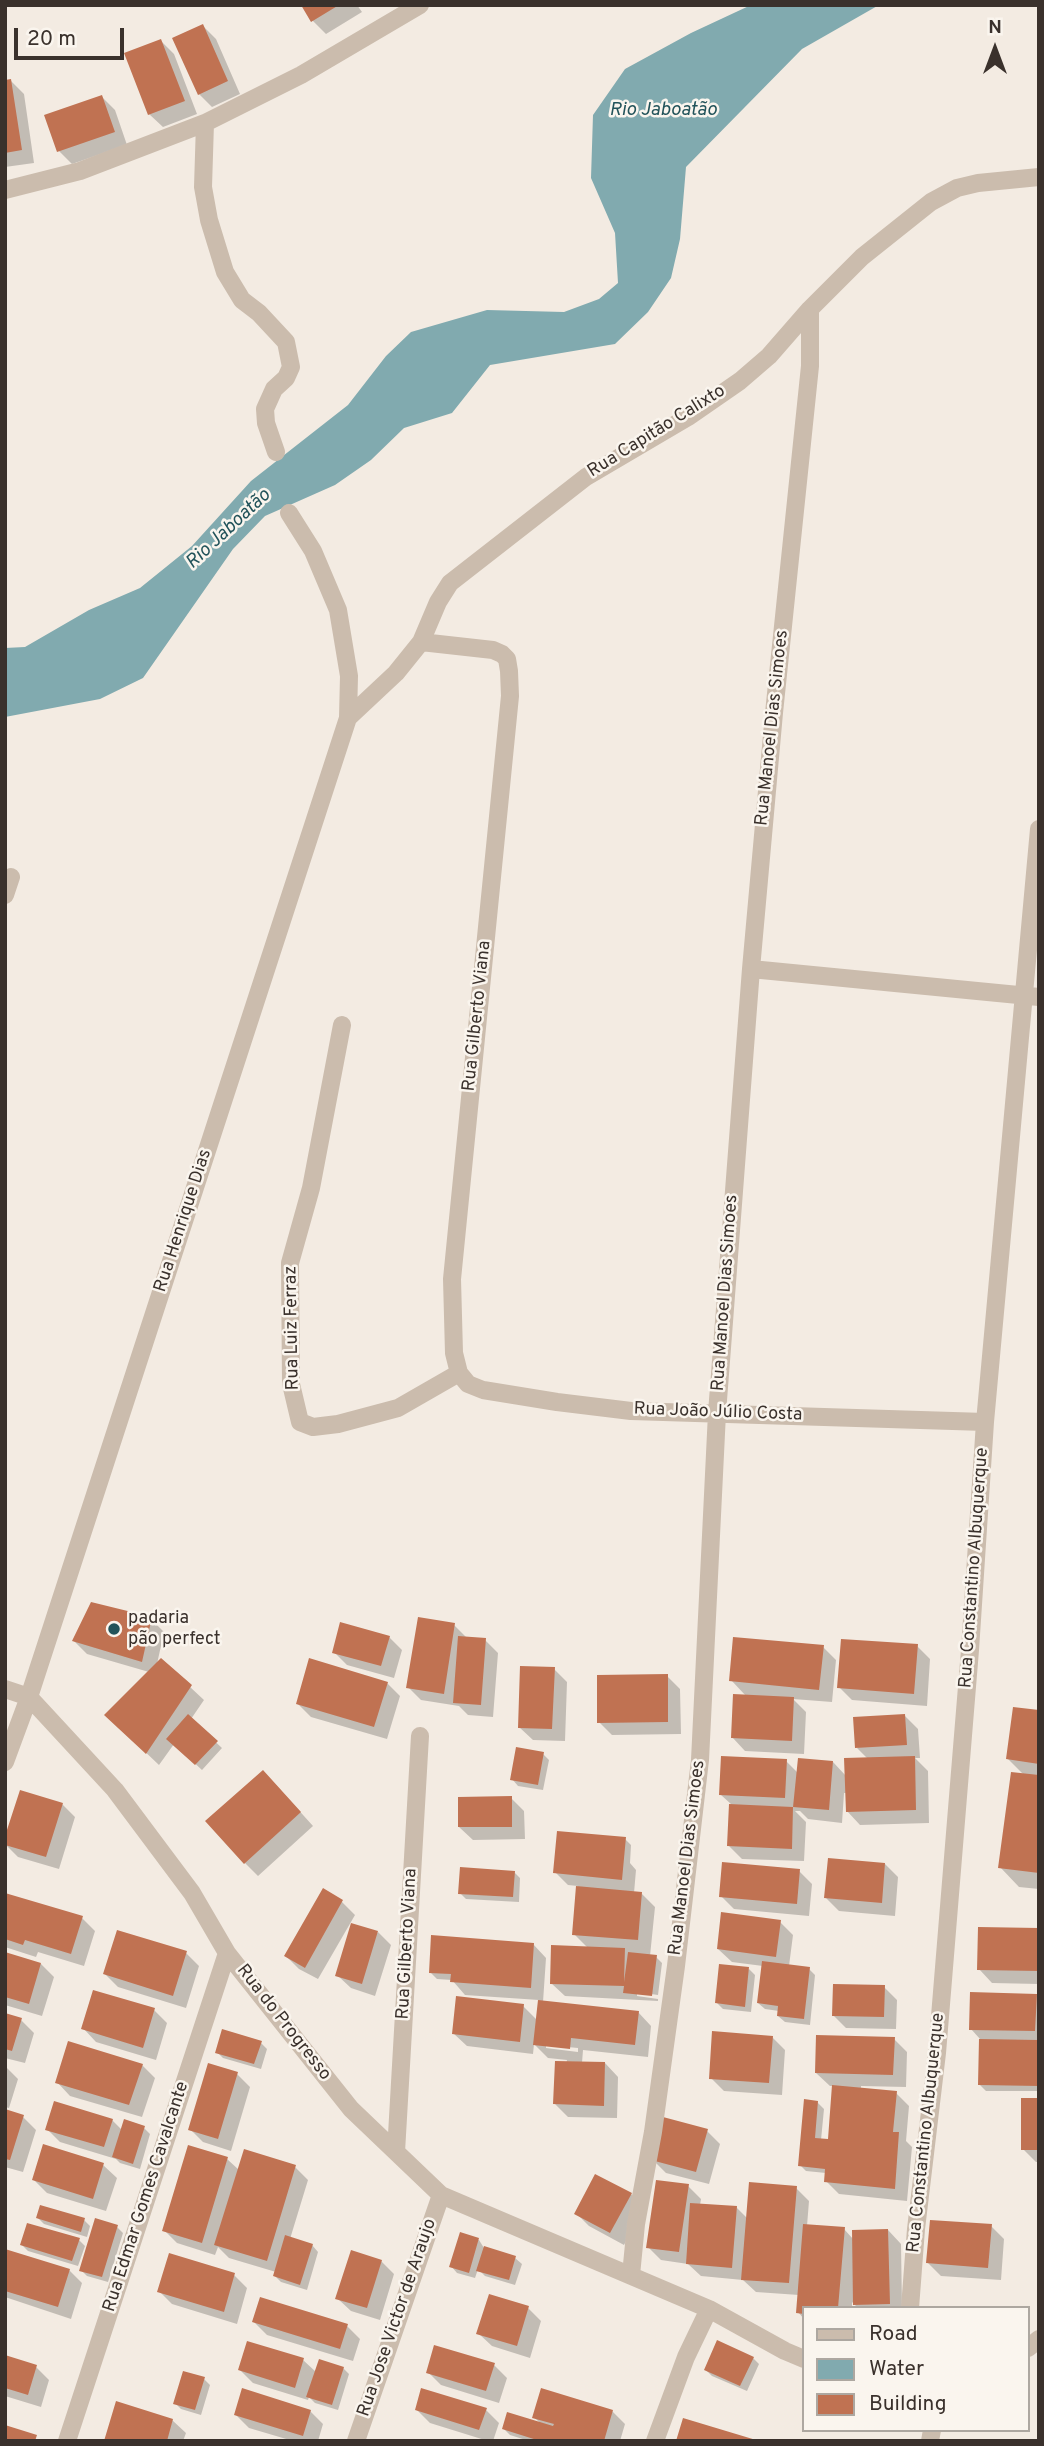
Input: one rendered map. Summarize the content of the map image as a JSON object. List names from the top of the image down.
{
  "streets": {
    "street": [
      "Rua Capitão Calixto",
      "Rua Manoel Dias Simoes",
      "Rua Gilberto Viana",
      "Rua Henrique Dias",
      "Rua Luiz Ferraz",
      "Rua João Júlio Costa",
      "Rua Constantino Albuquerque",
      "Rua do Progresso",
      "Rua Edmar Gomes Cavalcante",
      "Rua Jose Victor de Araujo"
    ]
  },
  "crossings": [
    ["Rua Capitão Calixto", "Rua Manoel Dias Simoes"],
    ["Rua Capitão Calixto", "Rua Gilberto Viana"],
    ["Rua Capitão Calixto", "Rua Henrique Dias"],
    ["Rua Manoel Dias Simoes", "Rua João Júlio Costa"],
    ["Rua Manoel Dias Simoes", "Rua do Progresso"],
    ["Rua Gilberto Viana", "Rua Luiz Ferraz"],
    ["Rua Gilberto Viana", "Rua João Júlio Costa"],
    ["Rua Gilberto Viana", "Rua do Progresso"],
    ["Rua Henrique Dias", "Rua do Progresso"],
    ["Rua Luiz Ferraz", "Rua João Júlio Costa"],
    ["Rua João Júlio Costa", "Rua Constantino Albuquerque"],
    ["Rua do Progresso", "Rua Edmar Gomes Cavalcante"],
    ["Rua do Progresso", "Rua Jose Victor de Araujo"]
  ],
  "water": ["Rio Jaboatão"],
  "places": ["padaria pão perfect"],
  "legend": ["Road", "Water", "Building"],
  "scale_bar": "20 m",
  "north": "top"
}
